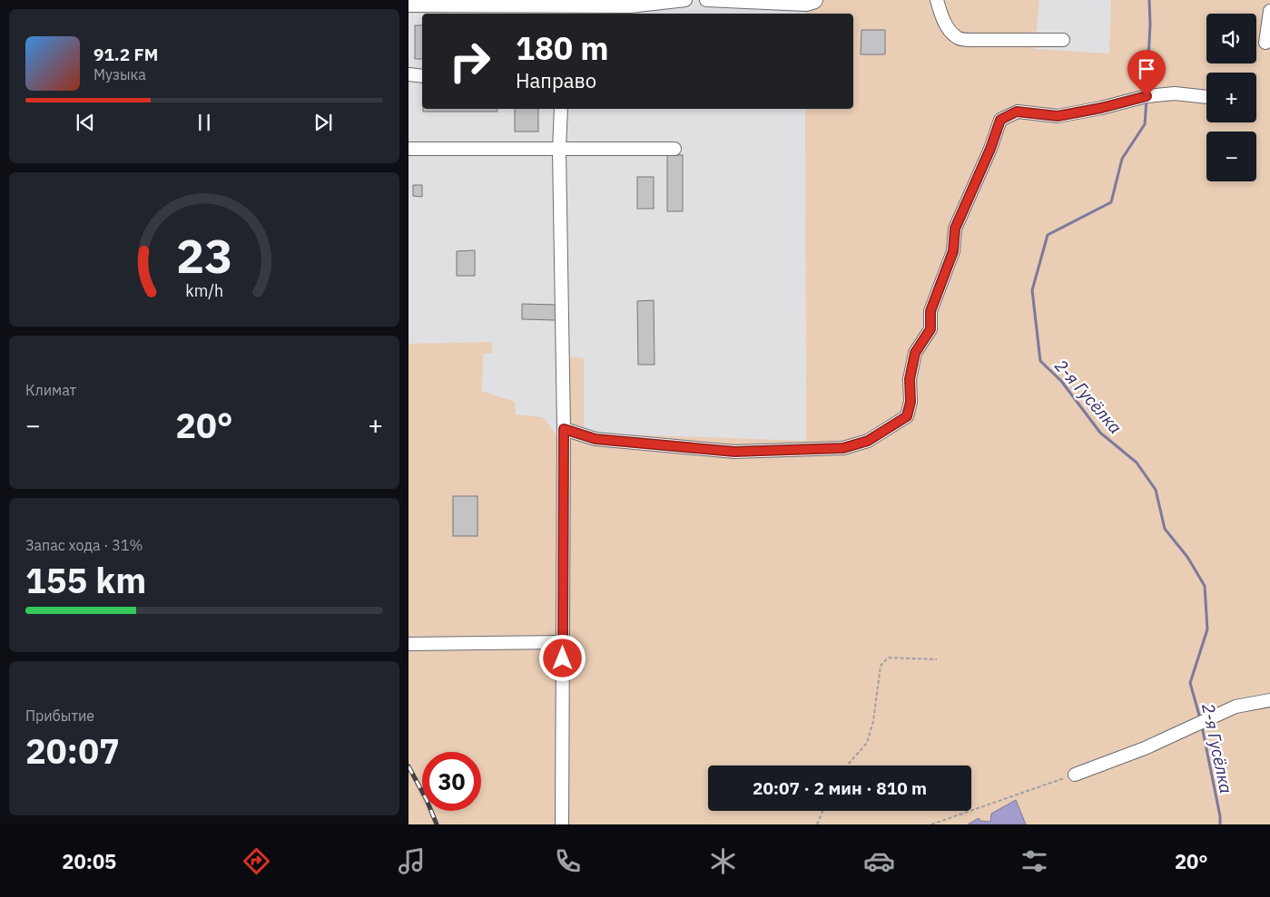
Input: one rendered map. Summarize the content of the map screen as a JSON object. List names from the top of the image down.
{
  "water": ["2-я Гусёлка"],
  "page": {
    "map_buttons": ["+", "−"],
    "turn": ["180 m", "Направо"],
    "song": ["91.2 FM", "Музыка"],
    "tile": [
      "Климат",
      ["Запас хода · 31%", "155 km"],
      ["Прибытие", "20:07"]
    ],
    "heat": ["−", "20°", "+"],
    "limit": "30",
    "trip": "20:07 · 2 мин · 810 m",
    "tabs": ["20:05", "20°"],
    "gauge": ["23", "km/h"]
  }
}
